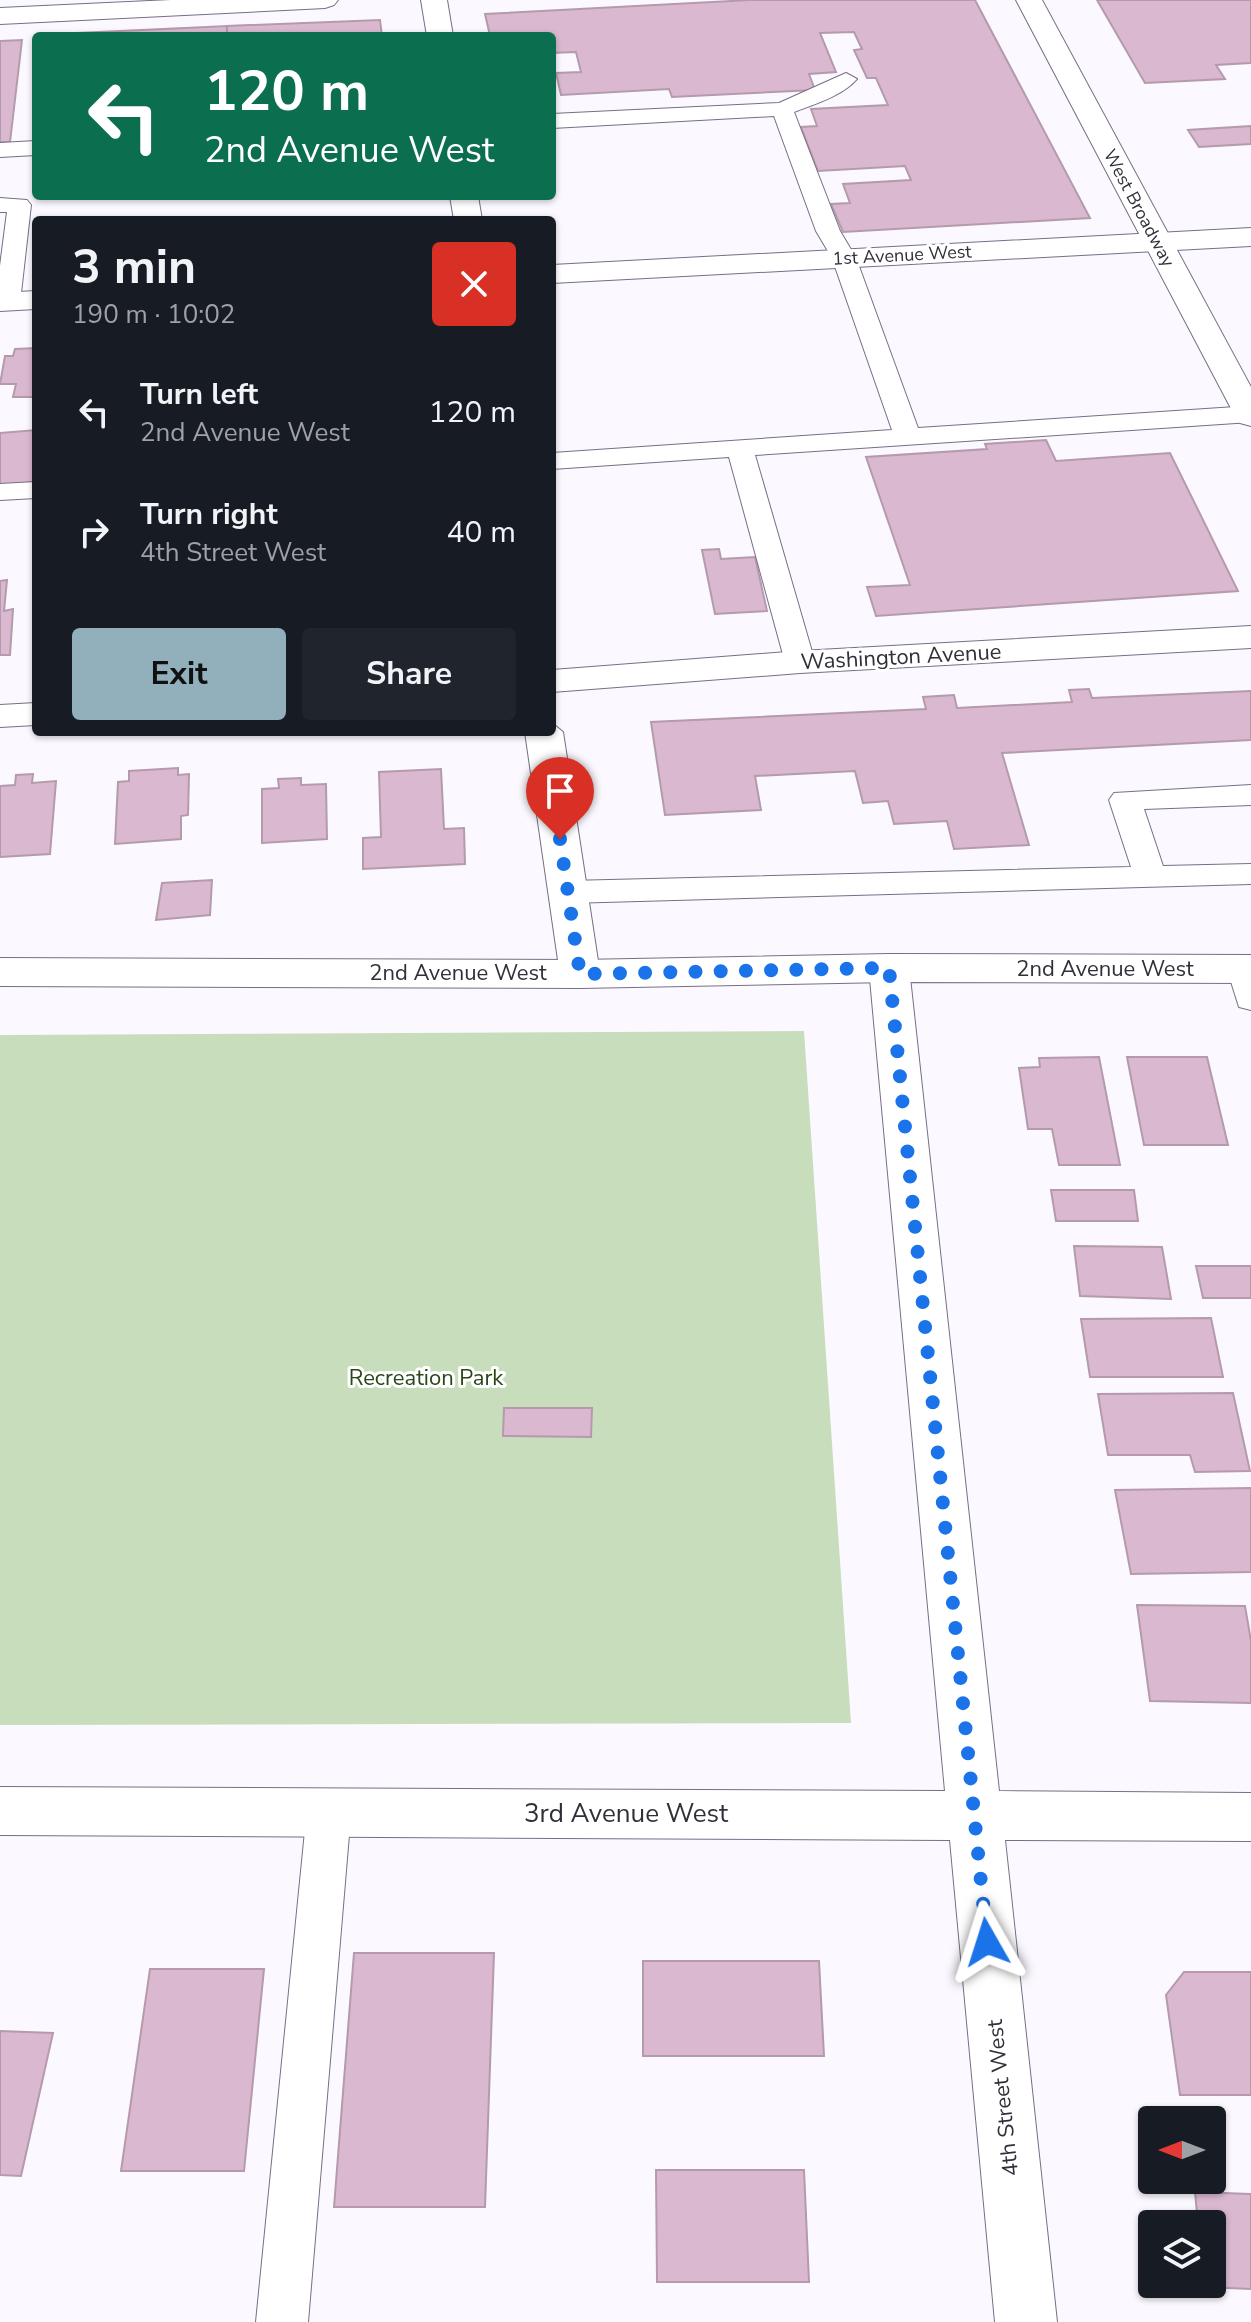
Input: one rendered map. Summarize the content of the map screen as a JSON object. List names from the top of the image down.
{
  "streets": {
    "street": [
      "West Broadway",
      "1st Avenue West",
      "Washington Avenue",
      "2nd Avenue West",
      "3rd Avenue West",
      "4th Street West"
    ]
  },
  "crossings": [
    ["West Broadway", "1st Avenue West"],
    ["2nd Avenue West", "4th Street West"],
    ["3rd Avenue West", "4th Street West"]
  ],
  "parks": ["Recreation Park"],
  "north": "left",
  "page": {
    "turn": ["120 m", "2nd Avenue West"],
    "heading": ["3 min", "190 m · 10:02"],
    "list": [
      {
        "name": "Turn left",
        "note": "2nd Avenue West",
        "value": "120 m"
      },
      {
        "name": "Turn right",
        "note": "4th Street West",
        "value": "40 m"
      }
    ],
    "buttons": ["Exit", "Share"]
  }
}
